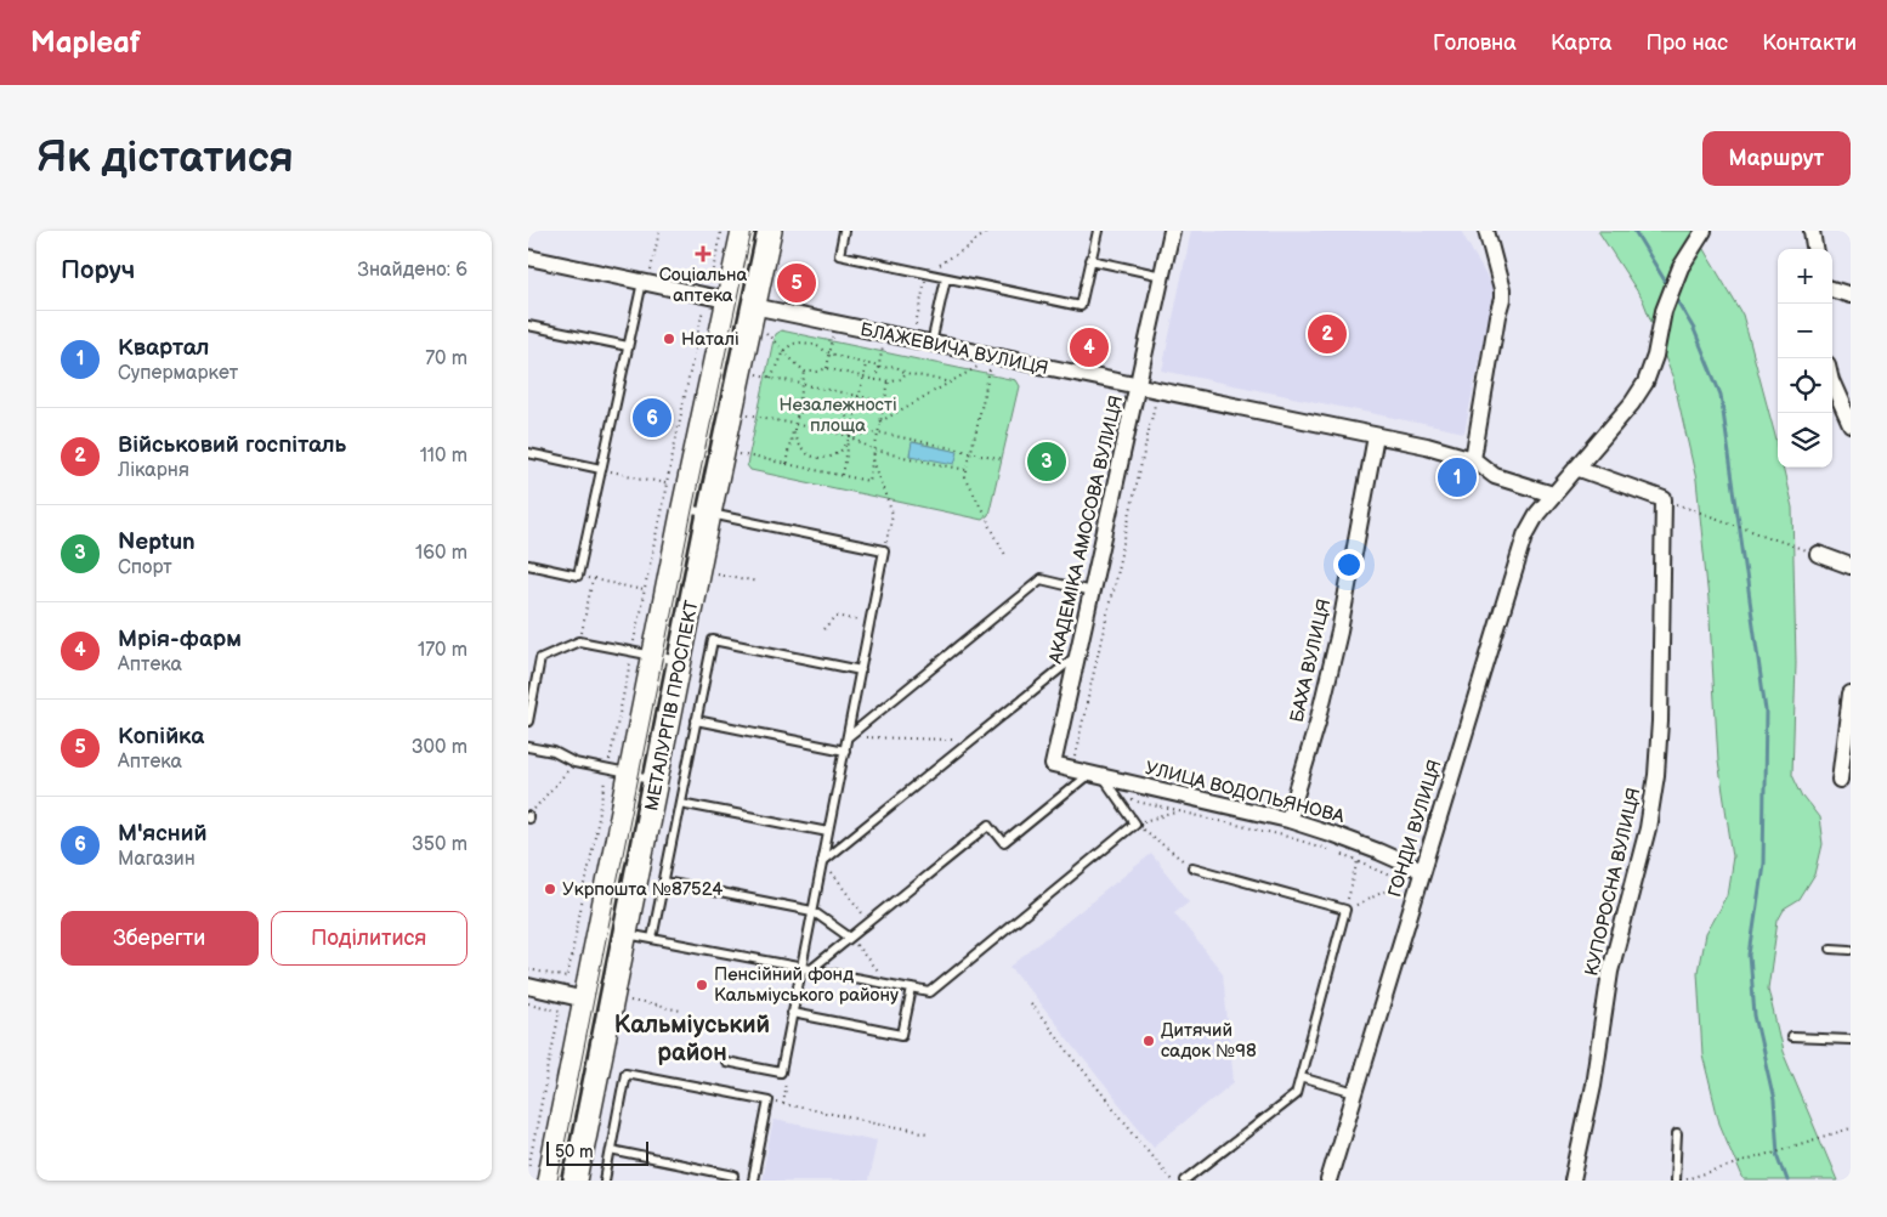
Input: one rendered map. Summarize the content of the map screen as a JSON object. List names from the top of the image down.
{
  "streets": {
    "main road": ["БЛАЖЕВИЧА ВУЛИЦЯ", "МЕТАЛУРГІВ ПРОСПЕКТ"],
    "street": [
      "АКАДЕМІКА АМОСОВА ВУЛИЦЯ",
      "БАХА ВУЛИЦЯ",
      "УЛИЦА ВОДОПЬЯНОВА",
      "ГОНДИ ВУЛИЦЯ",
      "КУПОРОСНА ВУЛИЦЯ"
    ]
  },
  "crossings": [
    ["БЛАЖЕВИЧА ВУЛИЦЯ", "АКАДЕМІКА АМОСОВА ВУЛИЦЯ"],
    ["БЛАЖЕВИЧА ВУЛИЦЯ", "БАХА ВУЛИЦЯ"],
    ["БЛАЖЕВИЧА ВУЛИЦЯ", "МЕТАЛУРГІВ ПРОСПЕКТ"],
    ["БЛАЖЕВИЧА ВУЛИЦЯ", "ГОНДИ ВУЛИЦЯ"],
    ["АКАДЕМІКА АМОСОВА ВУЛИЦЯ", "УЛИЦА ВОДОПЬЯНОВА"],
    ["БАХА ВУЛИЦЯ", "УЛИЦА ВОДОПЬЯНОВА"],
    ["УЛИЦА ВОДОПЬЯНОВА", "ГОНДИ ВУЛИЦЯ"]
  ],
  "districts": ["Кальміуський район"],
  "parks": ["Незалежності площа"],
  "places": {
    "health": ["Соціальна аптека"],
    "other": [
      "Наталі",
      "Укрпошта №87524",
      "Пенсійний фонд Кальміуського району",
      "Дитячий садок №98"
    ]
  },
  "scale_bar": "50 m",
  "page": {
    "header": "Mapleaf",
    "nav": [
      "Головна",
      "Карта",
      "Про нас",
      "Контакти"
    ],
    "buttons": [
      "Маршрут",
      ["Зберегти", "Поділитися"]
    ],
    "title": "Як дістатися",
    "heading": ["Поруч", "Знайдено: 6"],
    "map_buttons": ["+", "−"],
    "pins": [
      "5",
      "2",
      "4",
      "6",
      "3",
      "1"
    ],
    "list": [
      {
        "mark": "1",
        "name": "Квартал",
        "note": "Супермаркет",
        "value": "70 m"
      },
      {
        "mark": "2",
        "name": "Військовий госпіталь",
        "note": "Лікарня",
        "value": "110 m"
      },
      {
        "mark": "3",
        "name": "Neptun",
        "note": "Спорт",
        "value": "160 m"
      },
      {
        "mark": "4",
        "name": "Мрія-фарм",
        "note": "Аптека",
        "value": "170 m"
      },
      {
        "mark": "5",
        "name": "Копійка",
        "note": "Аптека",
        "value": "300 m"
      },
      {
        "mark": "6",
        "name": "М'ясний",
        "note": "Магазин",
        "value": "350 m"
      }
    ],
    "scale": "50 m"
  }
}
